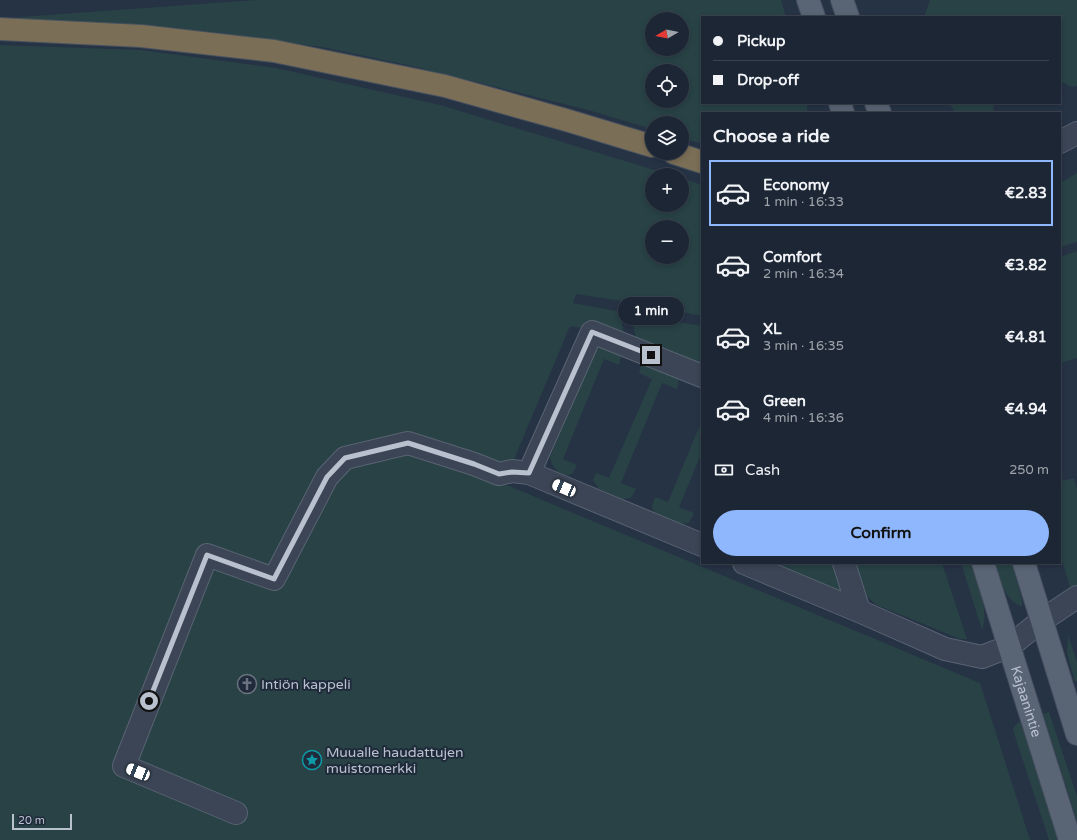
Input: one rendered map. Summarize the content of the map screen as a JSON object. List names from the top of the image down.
{
  "streets": {
    "main road": ["Kajaanintie"]
  },
  "places": {
    "church": ["Intiön kappeli"],
    "place": ["Muualle haudattujen muistomerkki"]
  },
  "scale_bar": "20 m",
  "north": "left",
  "page": {
    "map_buttons": ["+", "−"],
    "banner": ["Pickup", "Drop-off"],
    "heading": "Choose a ride",
    "list": [
      {
        "name": "Economy",
        "note": "1 min · 16:33",
        "value": "€2.83"
      },
      {
        "name": "Comfort",
        "note": "2 min · 16:34",
        "value": "€3.82"
      },
      {
        "name": "XL",
        "note": "3 min · 16:35",
        "value": "€4.81"
      },
      {
        "name": "Green",
        "note": "4 min · 16:36",
        "value": "€4.94"
      }
    ],
    "bubble": "1 min",
    "pay": ["Cash", "250 m"],
    "buttons": "Confirm",
    "scale": "20 m"
  }
}
